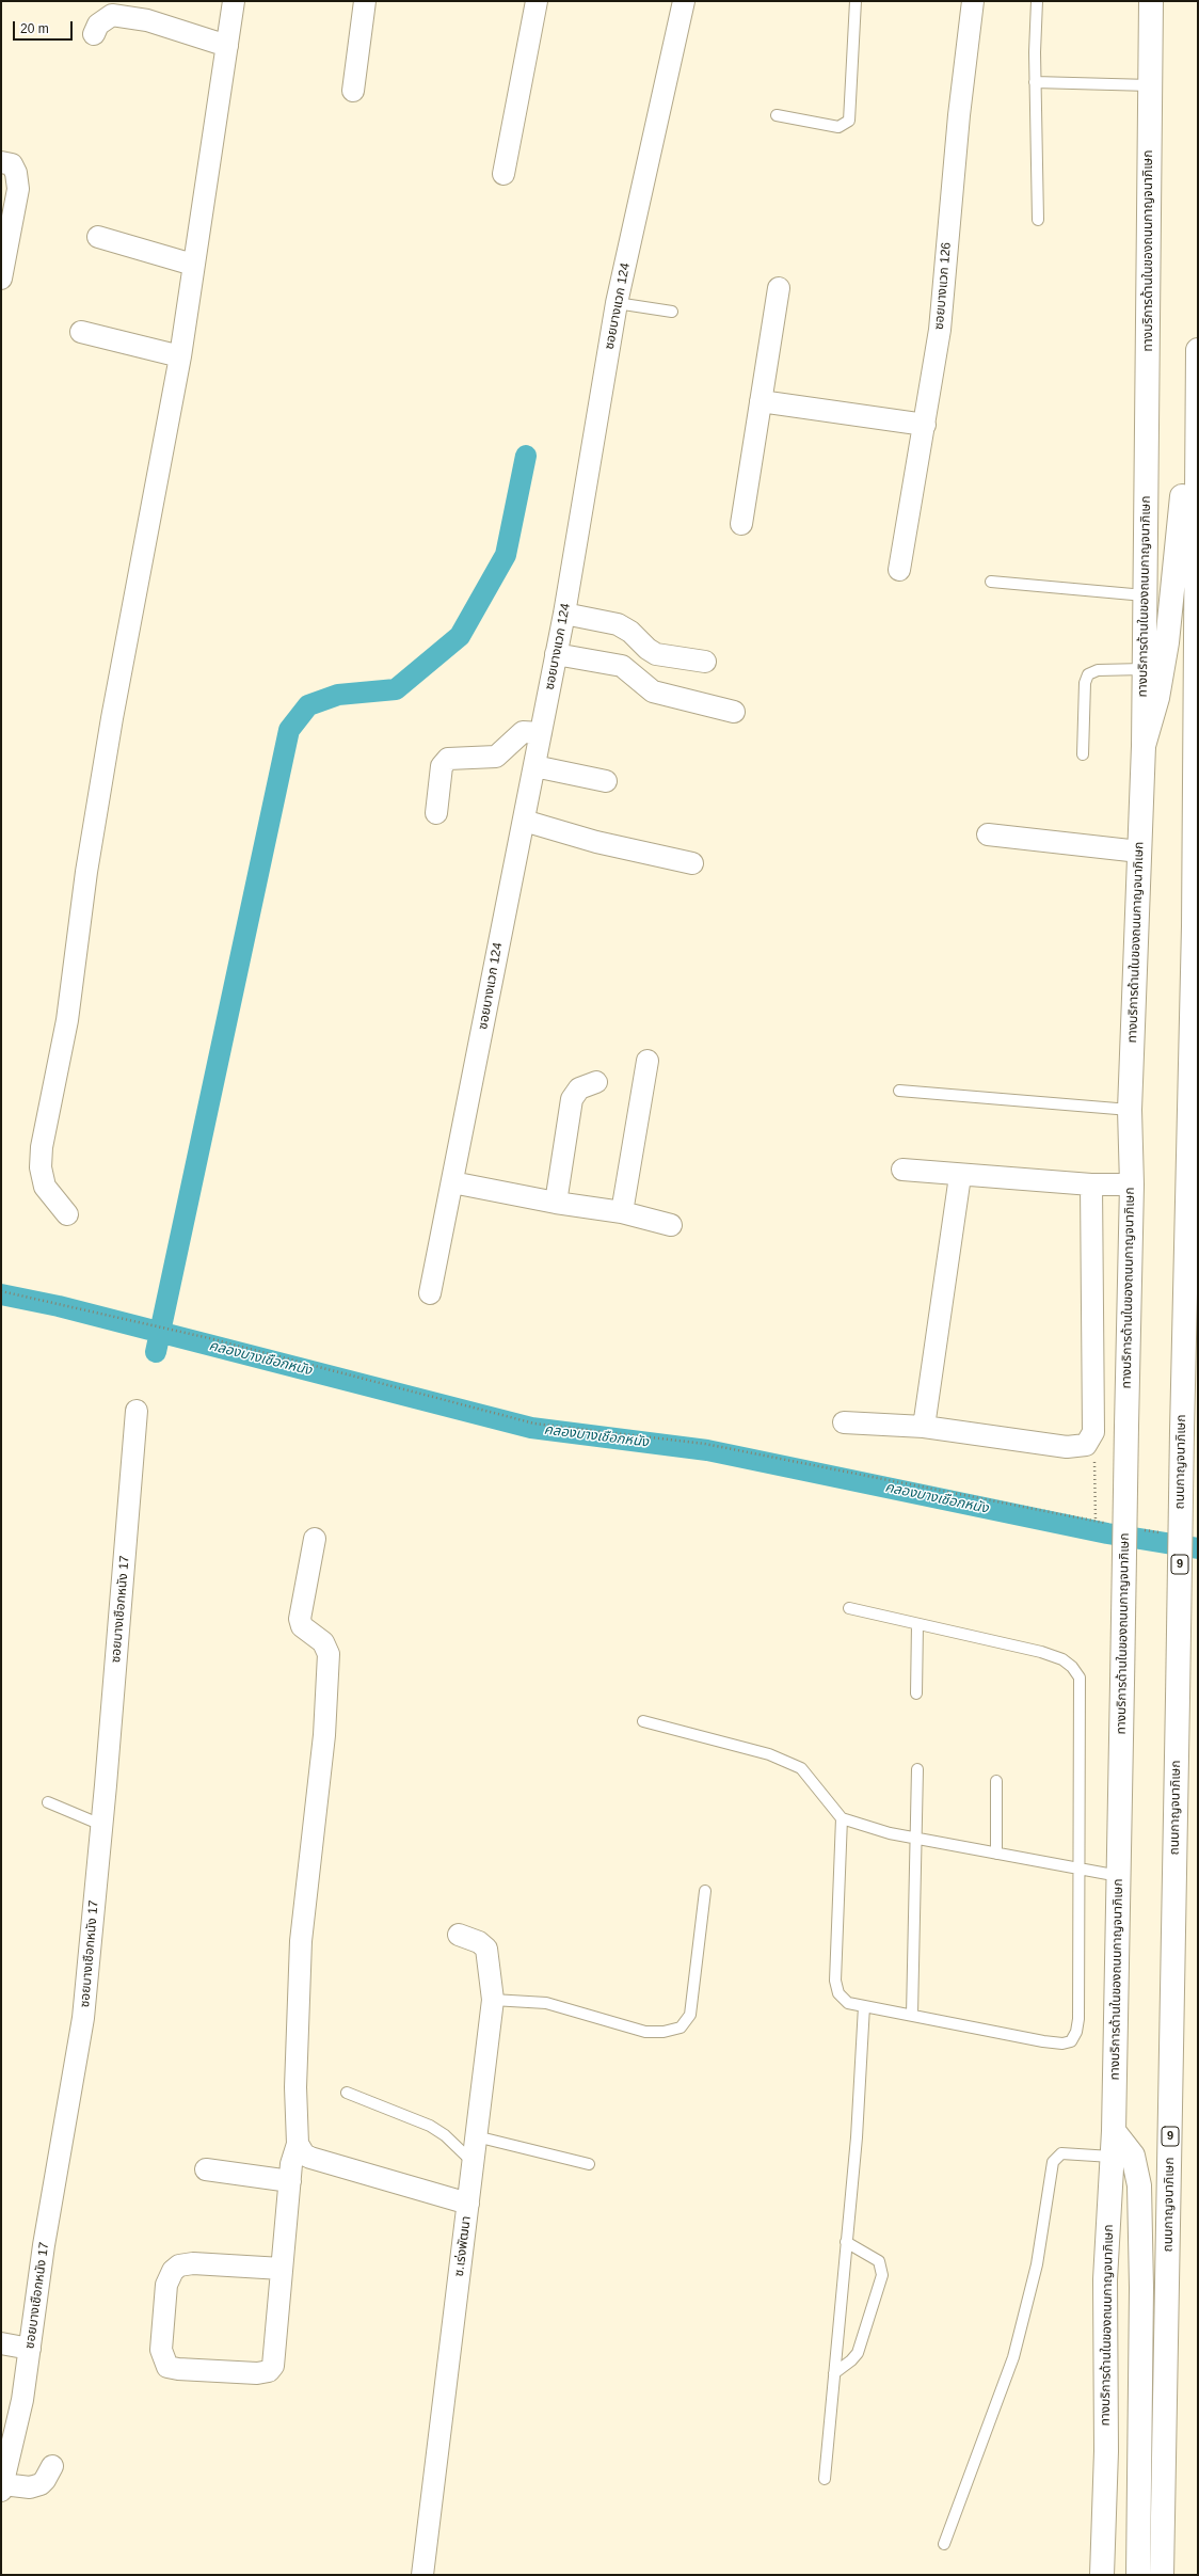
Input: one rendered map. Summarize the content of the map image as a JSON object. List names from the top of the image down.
{
  "streets": {
    "main road": ["ทางบริการด้านในของถนนกาญจนาภิเษก", "ถนนกาญจนาภิเษก", "9"],
    "street": [
      "ซอยบางแวก 126",
      "ซอยบางแวก 124",
      "ซอยบางเชือกหนัง 17",
      "ซ.เร่งพัฒนา"
    ]
  },
  "water": ["คลองบางเชือกหนัง"],
  "scale_bar": "20 m"
}
